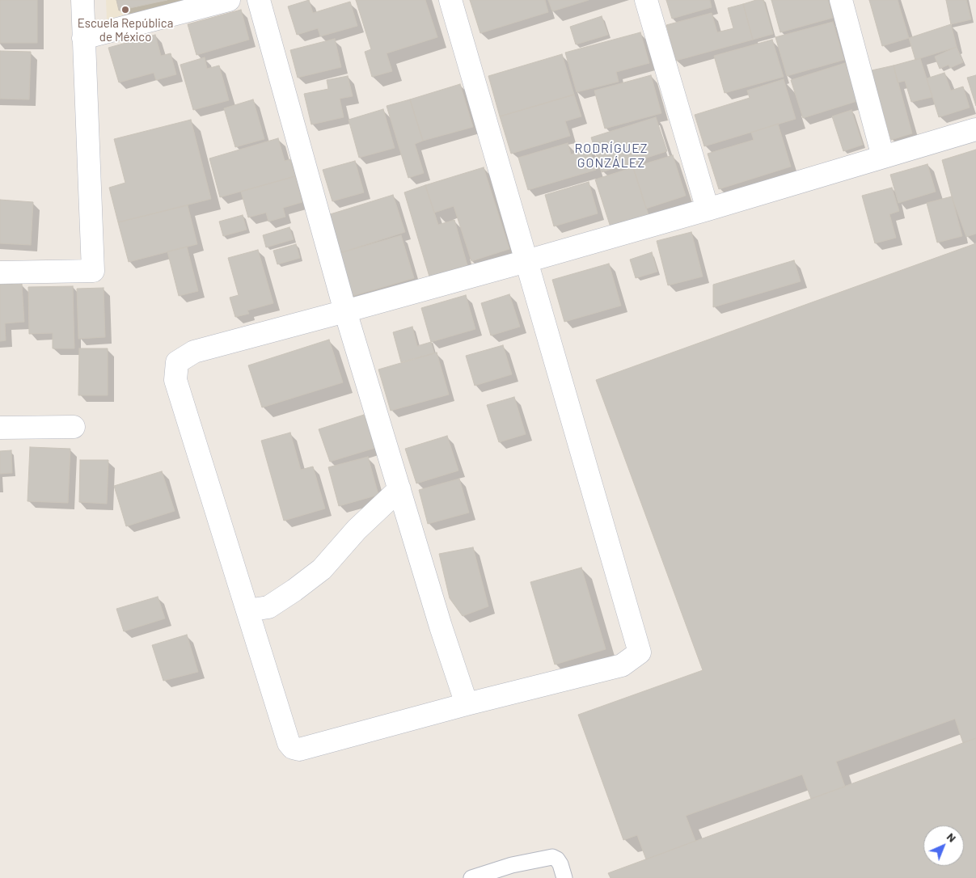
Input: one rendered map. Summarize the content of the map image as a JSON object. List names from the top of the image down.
{
  "districts": ["RODRÍGUEZ GONZÁLEZ"],
  "places": ["Escuela República de México"],
  "north": "top right"
}
